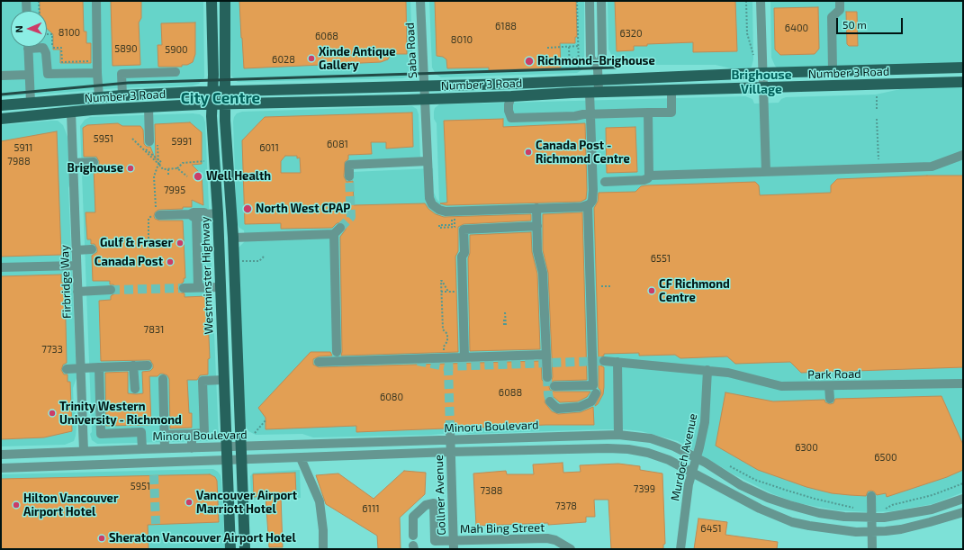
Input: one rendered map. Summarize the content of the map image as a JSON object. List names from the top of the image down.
{
  "streets": {
    "main road": ["Number 3 Road", "Westminster Highway"],
    "street": [
      "Saba Road",
      "Firbridge Way",
      "Park Road",
      "Minoru Boulevard",
      "Murdoch Avenue",
      "Gollner Avenue",
      "Mah Bing Street"
    ]
  },
  "crossings": [
    ["Saba Road", "Number 3 Road"],
    ["Number 3 Road", "Westminster Highway"],
    ["Number 3 Road", "Firbridge Way"],
    ["Westminster Highway", "Minoru Boulevard"],
    ["Firbridge Way", "Minoru Boulevard"],
    ["Park Road", "Murdoch Avenue"],
    ["Minoru Boulevard", "Murdoch Avenue"],
    ["Minoru Boulevard", "Gollner Avenue"],
    ["Gollner Avenue", "Mah Bing Street"]
  ],
  "districts": ["Brighouse Village", "City Centre"],
  "places": [
    "Xinde Antique Gallery",
    "Richmond–Brighouse",
    "Canada Post - Richmond Centre",
    "Brighouse",
    "Well Health",
    "North West CPAP",
    "Gulf & Fraser",
    "Canada Post",
    "CF Richmond Centre",
    "Trinity Western University - Richmond",
    "Vancouver Airport Marriott Hotel",
    "Hilton Vancouver Airport Hotel",
    "Sheraton Vancouver Airport Hotel"
  ],
  "house_numbers": [
    "6188",
    "6400",
    "8100",
    "6320",
    "6068",
    "8010",
    "5890",
    "5900",
    "6028",
    "5951",
    "5991",
    "6081",
    "5911",
    "6011",
    "7988",
    "7995",
    "6551",
    "7831",
    "7733",
    "6088",
    "6080",
    "6300",
    "6500",
    "5951",
    "7399",
    "7388",
    "7378",
    "6111",
    "6451"
  ],
  "scale_bar": "50 m",
  "north": "left"
}
